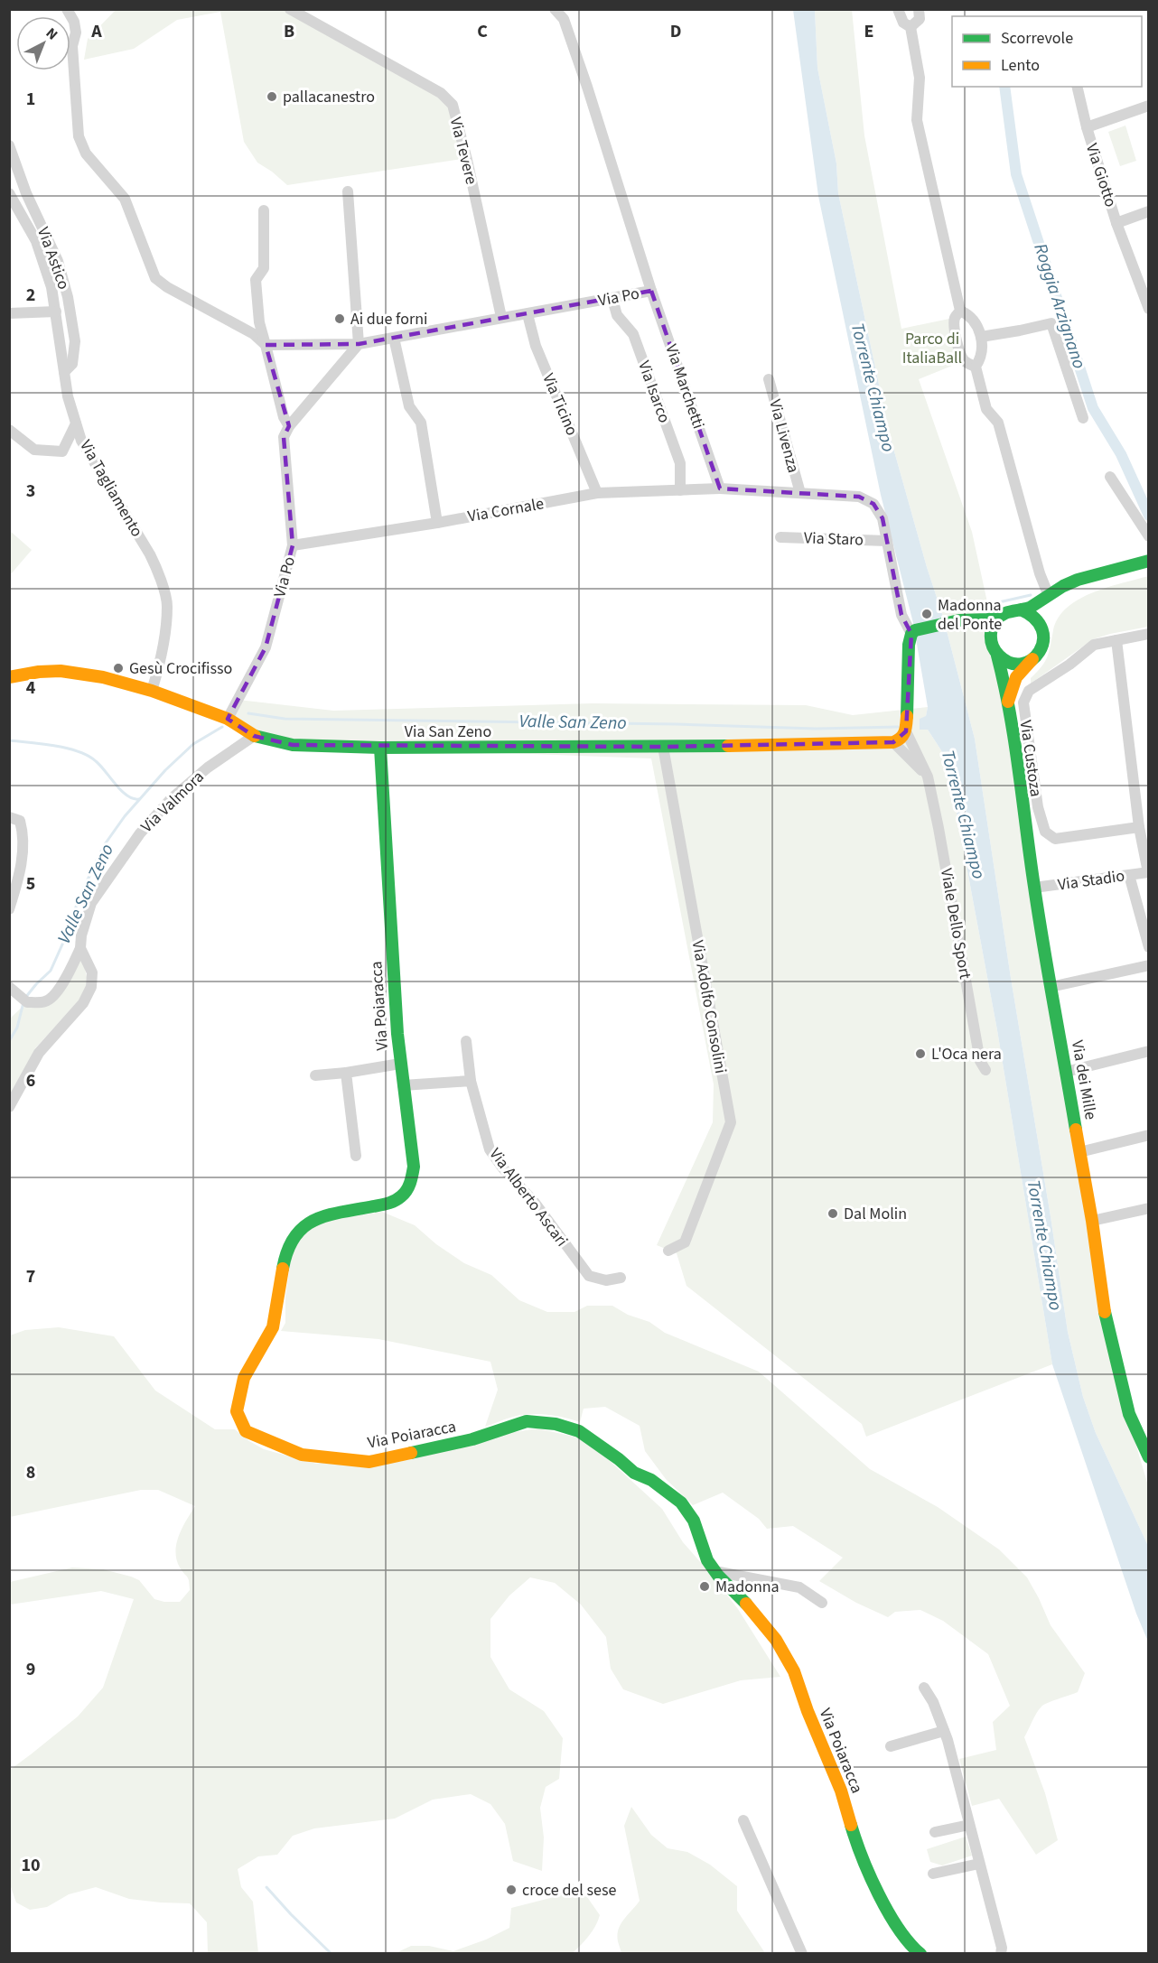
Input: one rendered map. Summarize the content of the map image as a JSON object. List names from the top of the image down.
{
  "streets": {
    "street": [
      "Via Tevere",
      "Via Giotto",
      "Via Astico",
      "Via Po",
      "Via Marchetti",
      "Via Isarco",
      "Via Ticino",
      "Via Livenza",
      "Via Tagliamento",
      "Via Cornale",
      "Via Staro",
      "Via San Zeno",
      "Via Custoza",
      "Via Valmora",
      "Via Stadio",
      "Viale Dello Sport",
      "Via Poiaracca",
      "Via Adolfo Consolini",
      "Via dei Mille",
      "Via Alberto Ascari"
    ]
  },
  "crossings": [
    ["Via Tevere", "Via Po"],
    ["Via Astico", "Via Tagliamento"],
    ["Via Po", "Via Marchetti"],
    ["Via Po", "Via Isarco"],
    ["Via Po", "Via Ticino"],
    ["Via Po", "Via Cornale"],
    ["Via Po", "Via San Zeno"],
    ["Via Marchetti", "Via Cornale"],
    ["Via Isarco", "Via Cornale"],
    ["Via Ticino", "Via Cornale"],
    ["Via Tagliamento", "Via San Zeno"],
    ["Via San Zeno", "Via Valmora"],
    ["Via San Zeno", "Via Poiaracca"],
    ["Via San Zeno", "Via Adolfo Consolini"],
    ["Via Stadio", "Via dei Mille"]
  ],
  "water": ["Roggia Arzignano", "Torrente Chiampo", "Valle San Zeno"],
  "parks": ["Parco di ItaliaBall"],
  "places": [
    "pallacanestro",
    "Ai due forni",
    "Madonna del Ponte",
    "Gesù Crocifisso",
    "L'Oca nera",
    "Dal Molin",
    "Madonna",
    "croce del sese"
  ],
  "legend": ["Scorrevole", "Lento"],
  "north": "top right",
  "grid": {
    "columns": [
      "A",
      "B",
      "C",
      "D",
      "E"
    ],
    "rows": [
      "1",
      "2",
      "3",
      "4",
      "5",
      "6",
      "7",
      "8",
      "9",
      "10"
    ]
  }
}
